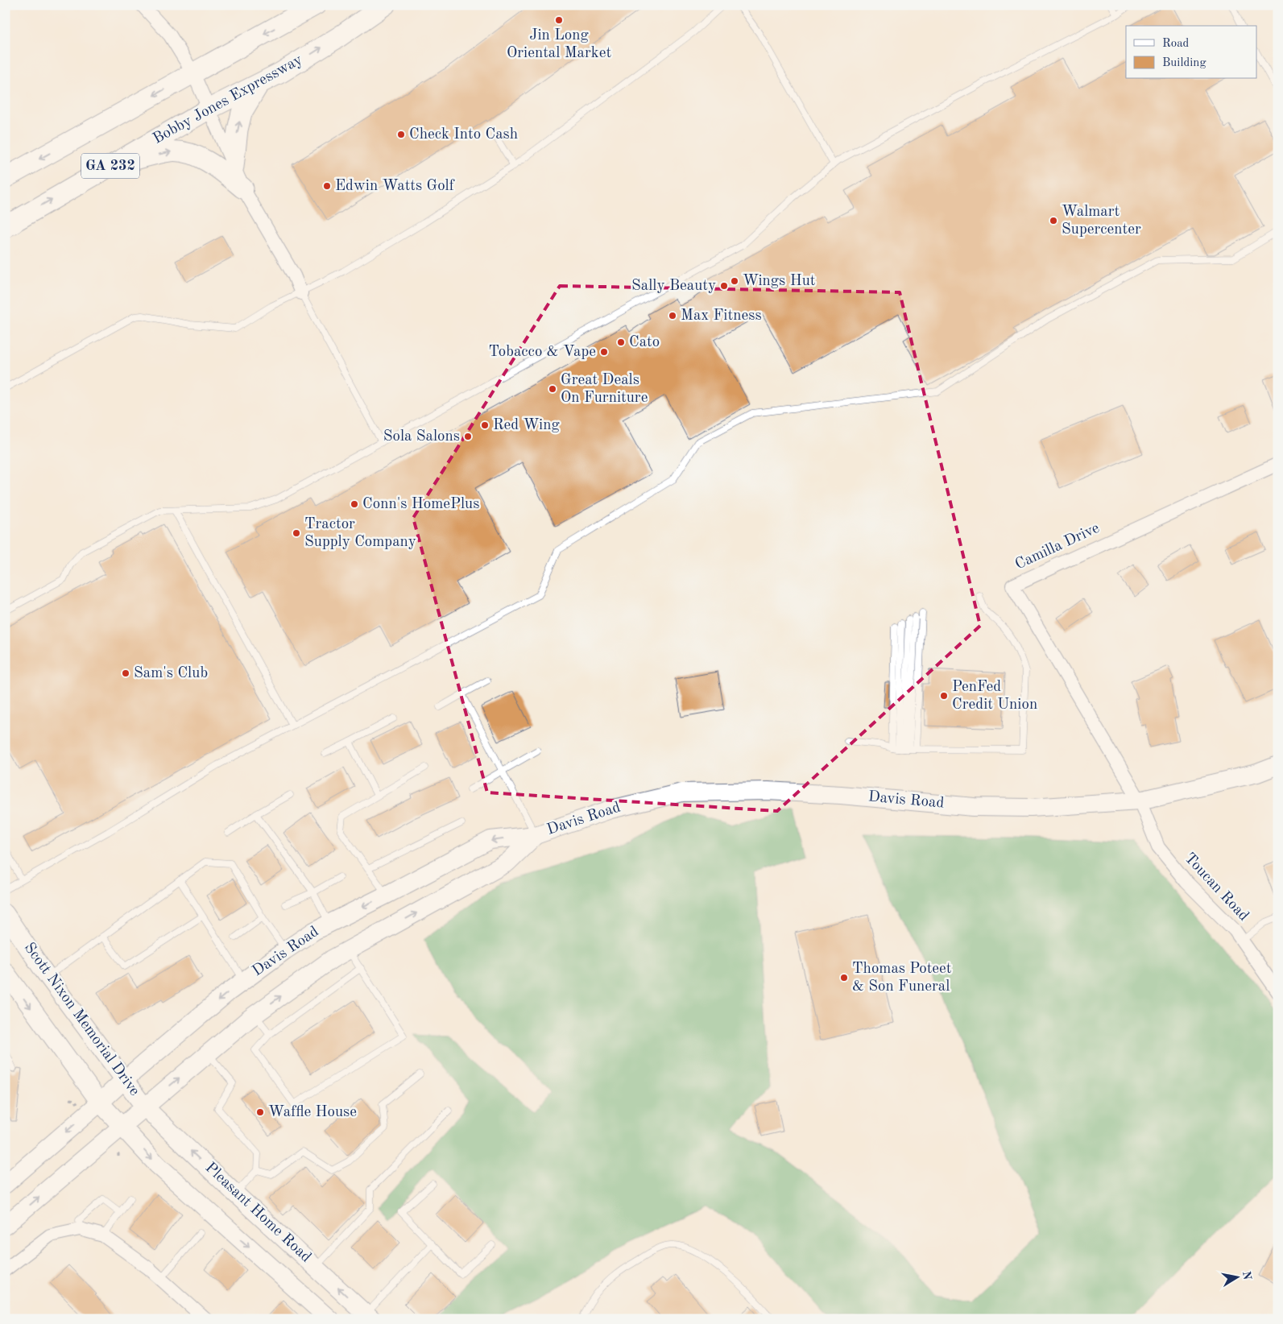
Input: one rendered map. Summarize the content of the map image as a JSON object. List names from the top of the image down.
{
  "streets": {
    "main road": [
      "Bobby Jones Expressway",
      "GA 232",
      "Davis Road",
      "Scott Nixon Memorial Drive",
      "Pleasant Home Road"
    ],
    "street": ["Camilla Drive", "Toucan Road"]
  },
  "crossings": [
    ["Camilla Drive", "Davis Road"],
    ["Camilla Drive", "Toucan Road"],
    ["Davis Road", "Toucan Road"],
    ["Davis Road", "Scott Nixon Memorial Drive"],
    ["Davis Road", "Pleasant Home Road"],
    ["Scott Nixon Memorial Drive", "Pleasant Home Road"]
  ],
  "places": [
    "Jin Long Oriental Market",
    "Check Into Cash",
    "Edwin Watts Golf",
    "Walmart Supercenter",
    "Wings Hut",
    "Sally Beauty",
    "Max Fitness",
    "Cato",
    "Tobacco & Vape",
    "Great Deals On Furniture",
    "Red Wing",
    "Sola Salons",
    "Conn's HomePlus",
    "Tractor Supply Company",
    "Sam's Club",
    "PenFed Credit Union",
    "Thomas Poteet & Son Funeral",
    "Waffle House"
  ],
  "legend": ["Road", "Building"],
  "north": "right"
}
